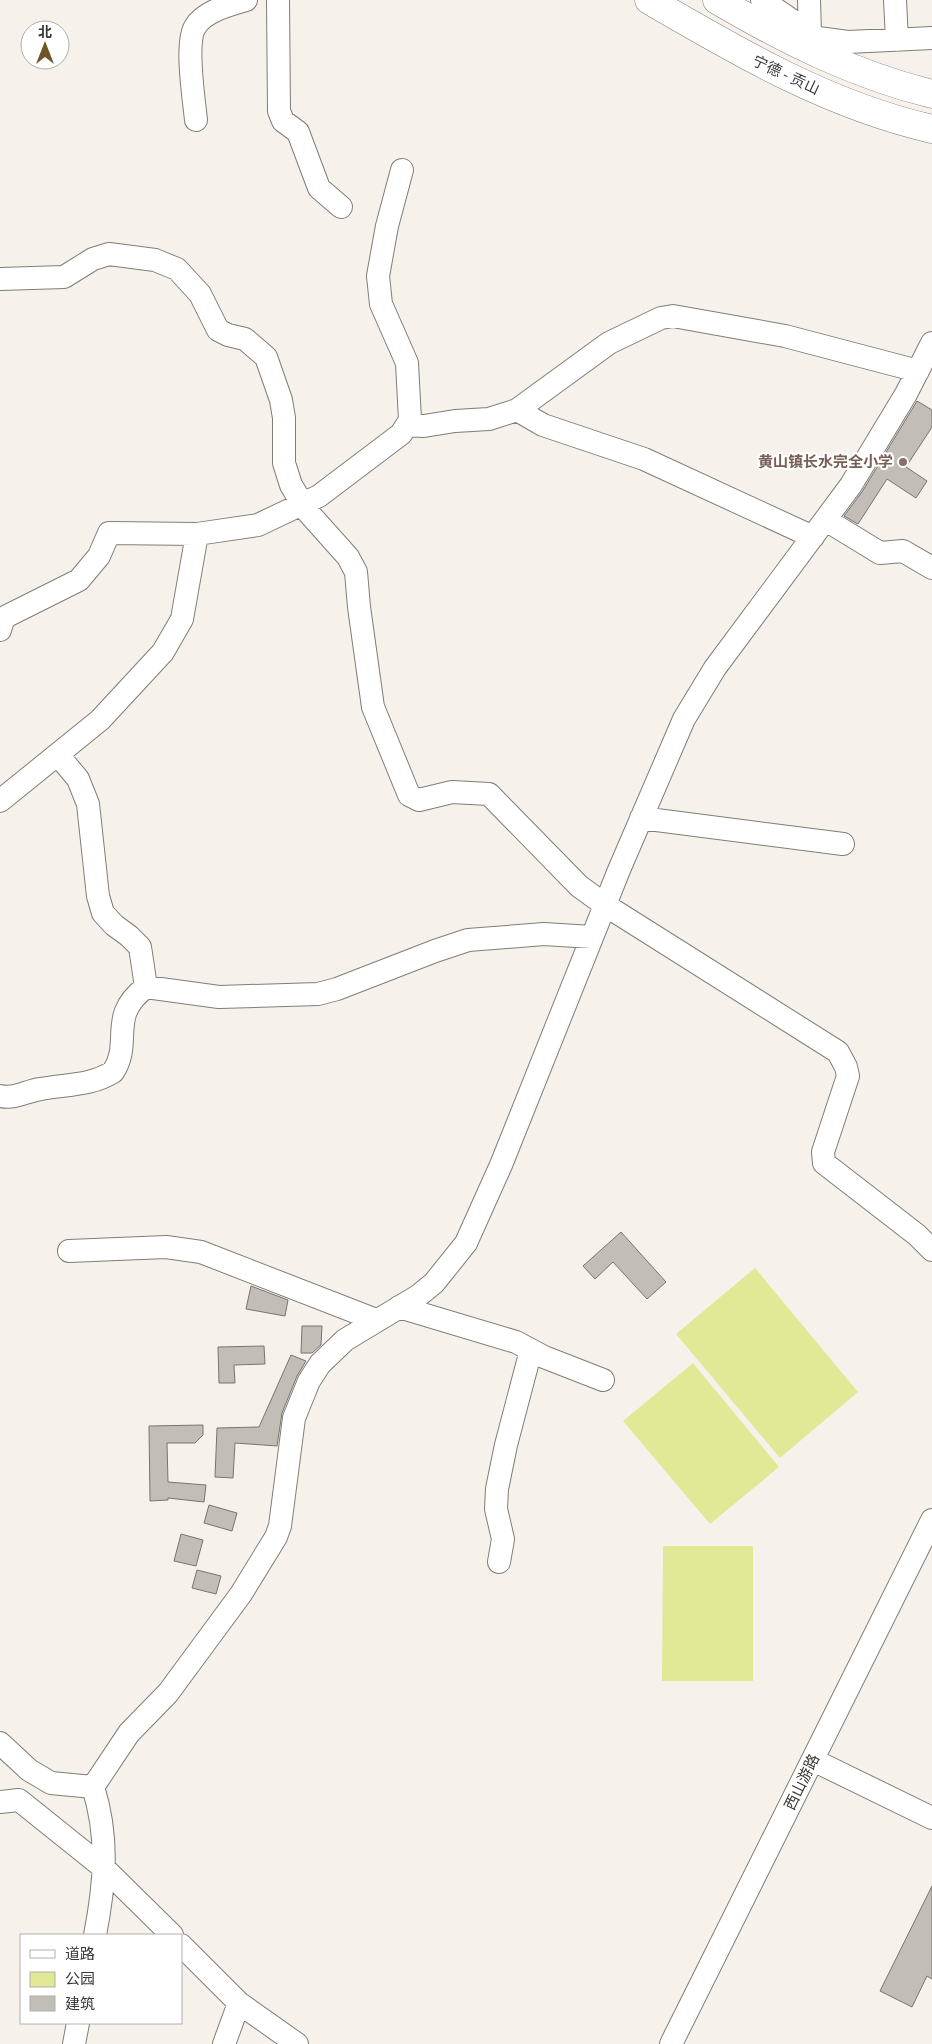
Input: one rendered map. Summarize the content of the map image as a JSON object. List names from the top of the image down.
{
  "streets": {
    "highway": ["宁德 - 贡山"],
    "street": ["西山游路"]
  },
  "places": ["黄山镇长水完全小学"],
  "legend": ["道路", "公园", "建筑"],
  "north": "top"
}
